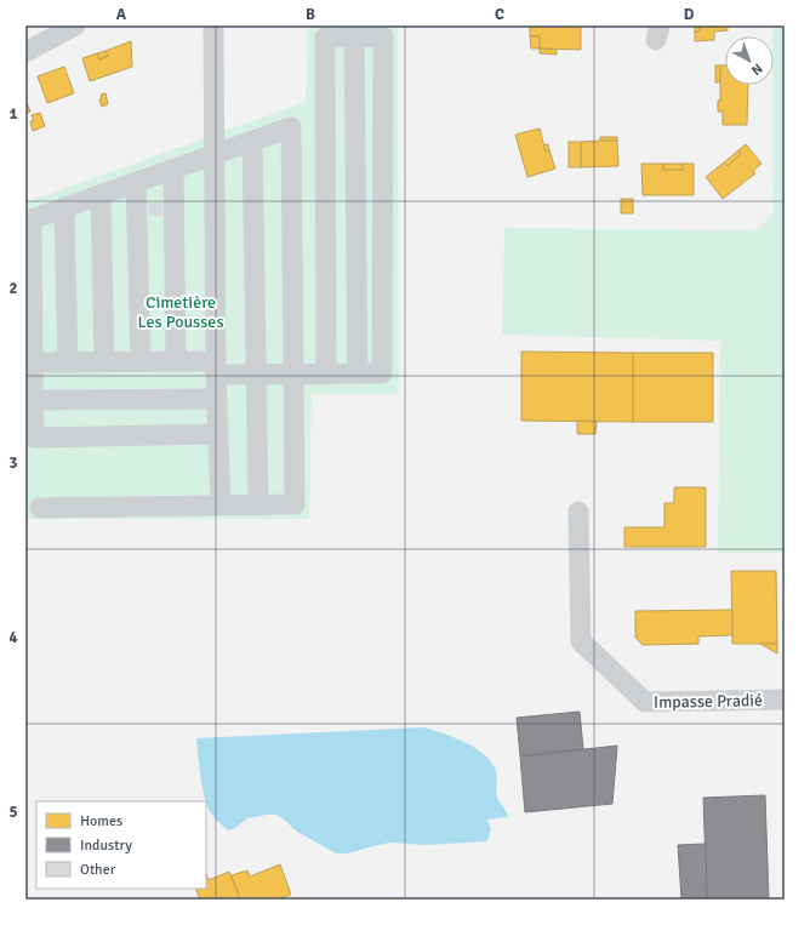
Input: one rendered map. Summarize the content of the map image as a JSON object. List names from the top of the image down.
{
  "streets": {
    "street": ["Impasse Pradié"]
  },
  "parks": ["Cimetière Les Pousses"],
  "legend": ["Homes", "Industry", "Other"],
  "north": "bottom right",
  "grid": {
    "columns": [
      "A",
      "B",
      "C",
      "D"
    ],
    "rows": [
      "1",
      "2",
      "3",
      "4",
      "5"
    ]
  }
}
